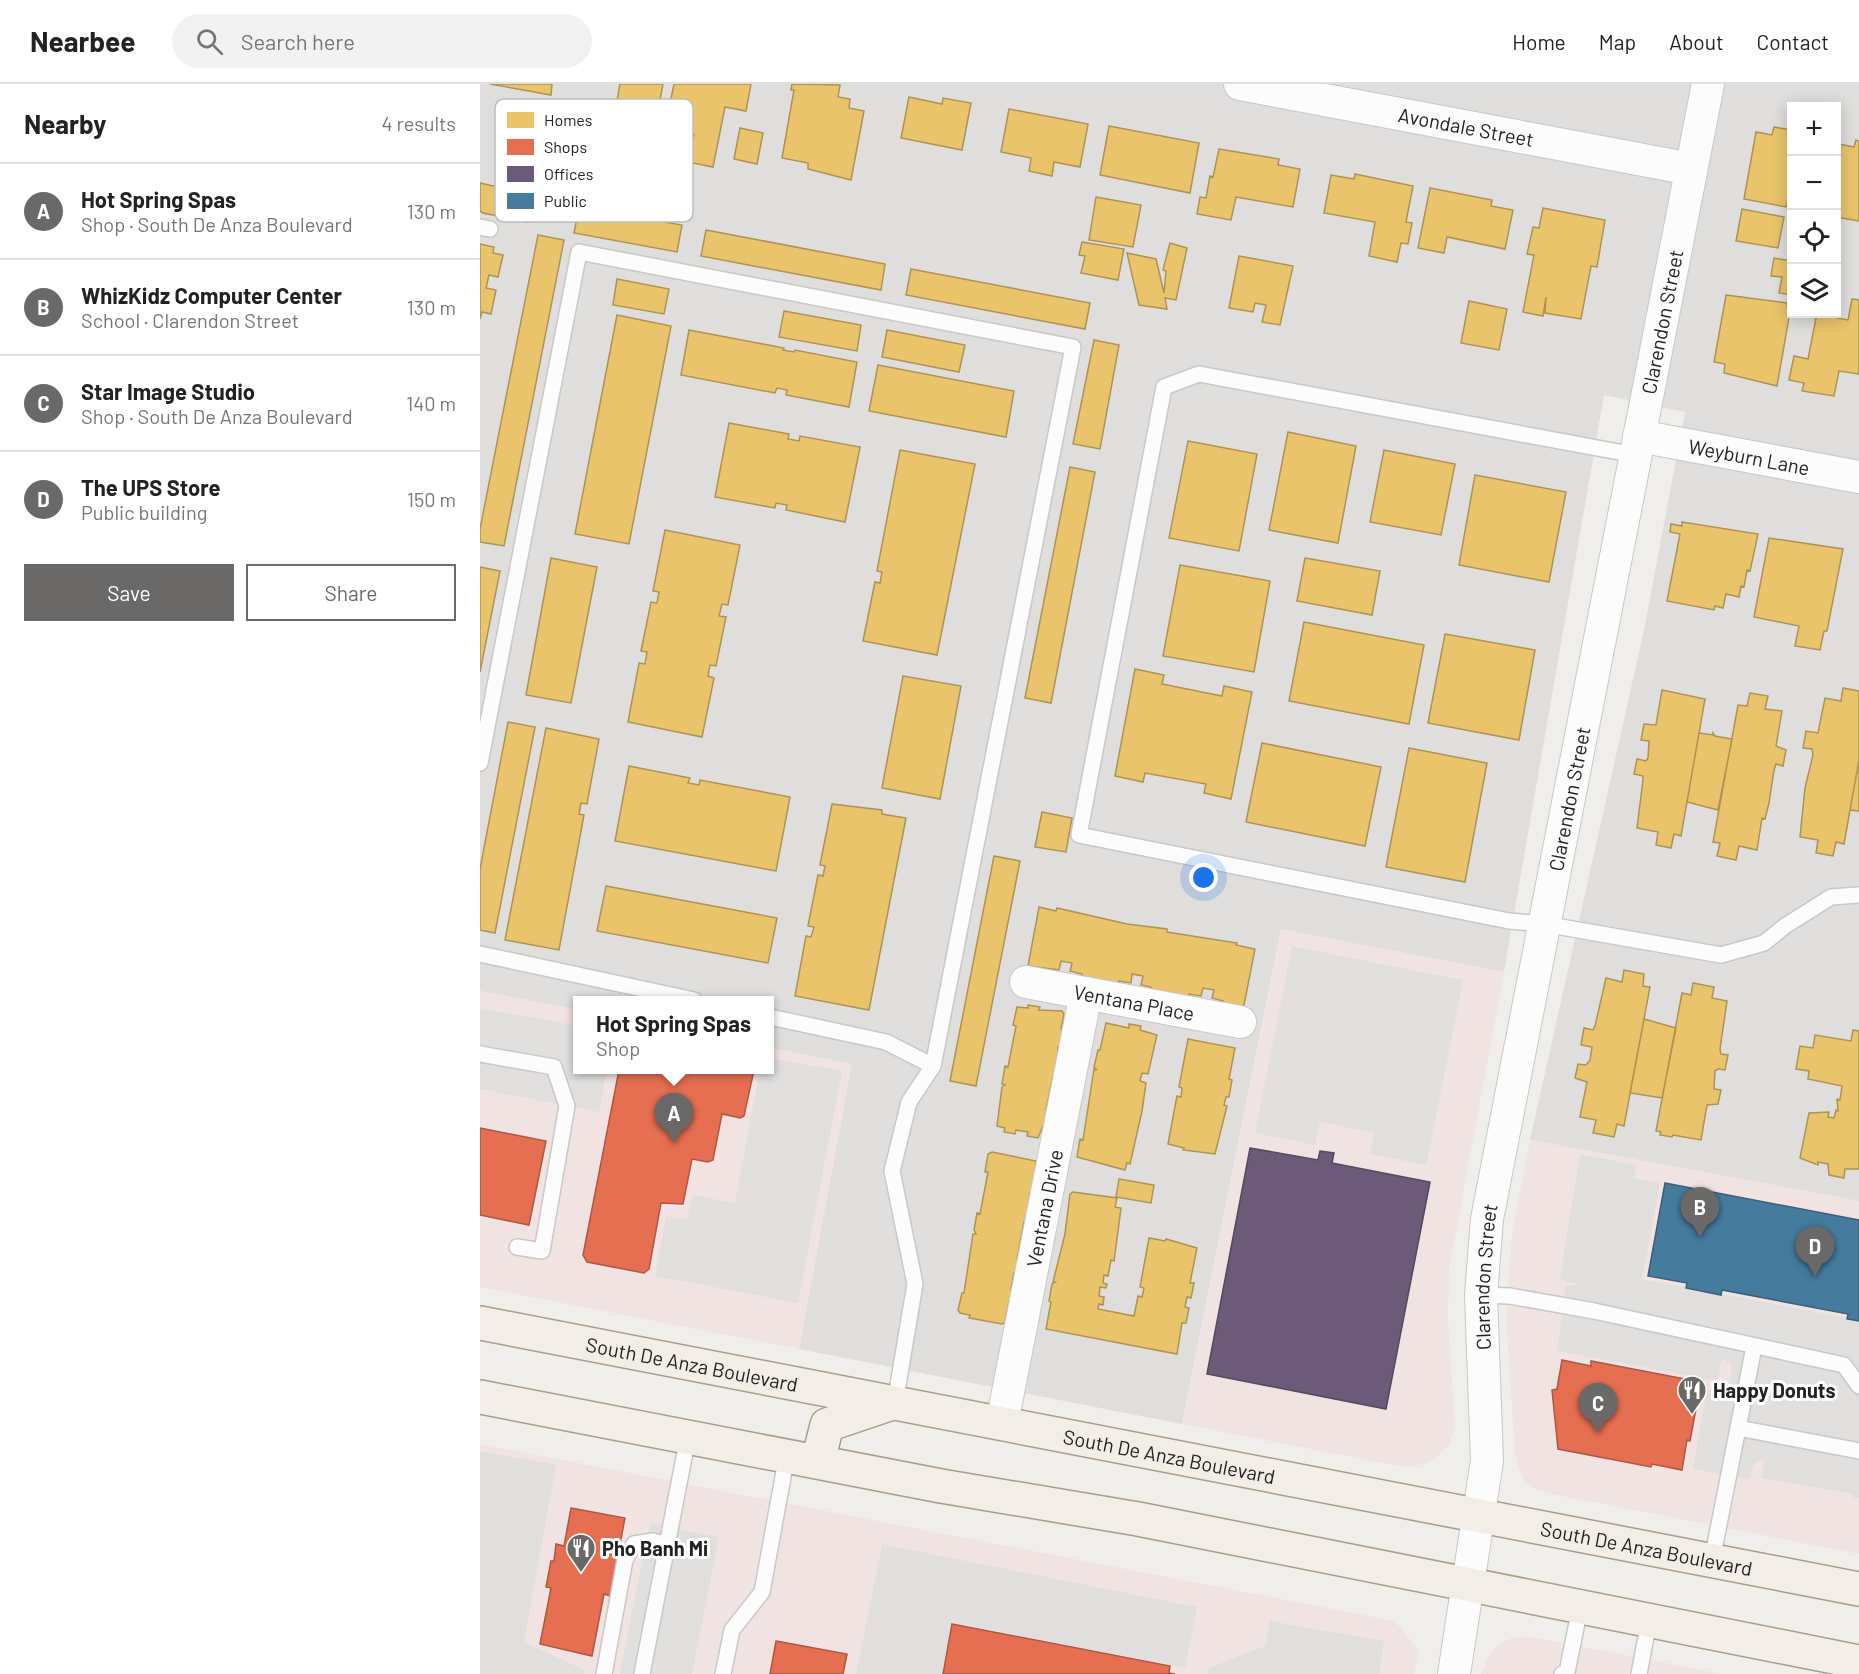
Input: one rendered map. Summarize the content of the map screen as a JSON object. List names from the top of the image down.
{
  "streets": {
    "main road": ["South De Anza Boulevard"],
    "street": [
      "Avondale Street",
      "Clarendon Street",
      "Weyburn Lane",
      "Ventana Place",
      "Ventana Drive"
    ]
  },
  "crossings": [
    ["Avondale Street", "Clarendon Street"],
    ["Clarendon Street", "Weyburn Lane"],
    ["Clarendon Street", "South De Anza Boulevard"],
    ["Ventana Place", "Ventana Drive"],
    ["Ventana Drive", "South De Anza Boulevard"]
  ],
  "places": {
    "restaurant": ["Happy Donuts", "Pho Banh Mi"]
  },
  "legend": [
    "Homes",
    "Shops",
    "Offices",
    "Public"
  ],
  "page": {
    "header": "Nearbee",
    "search": "Search here",
    "nav": [
      "Home",
      "Map",
      "About",
      "Contact"
    ],
    "heading": ["Nearby", "4 results"],
    "map_buttons": ["+", "−"],
    "list": [
      {
        "mark": "A",
        "name": "Hot Spring Spas",
        "note": "Shop · South De Anza Boulevard",
        "value": "130 m"
      },
      {
        "mark": "B",
        "name": "WhizKidz Computer Center",
        "note": "School · Clarendon Street",
        "value": "130 m"
      },
      {
        "mark": "C",
        "name": "Star Image Studio",
        "note": "Shop · South De Anza Boulevard",
        "value": "140 m"
      },
      {
        "mark": "D",
        "name": "The UPS Store",
        "note": "Public building",
        "value": "150 m"
      }
    ],
    "buttons": ["Save", "Share"],
    "popup": ["Hot Spring Spas", "Shop"],
    "pins": [
      "A",
      "B",
      "D",
      "C"
    ]
  }
}
